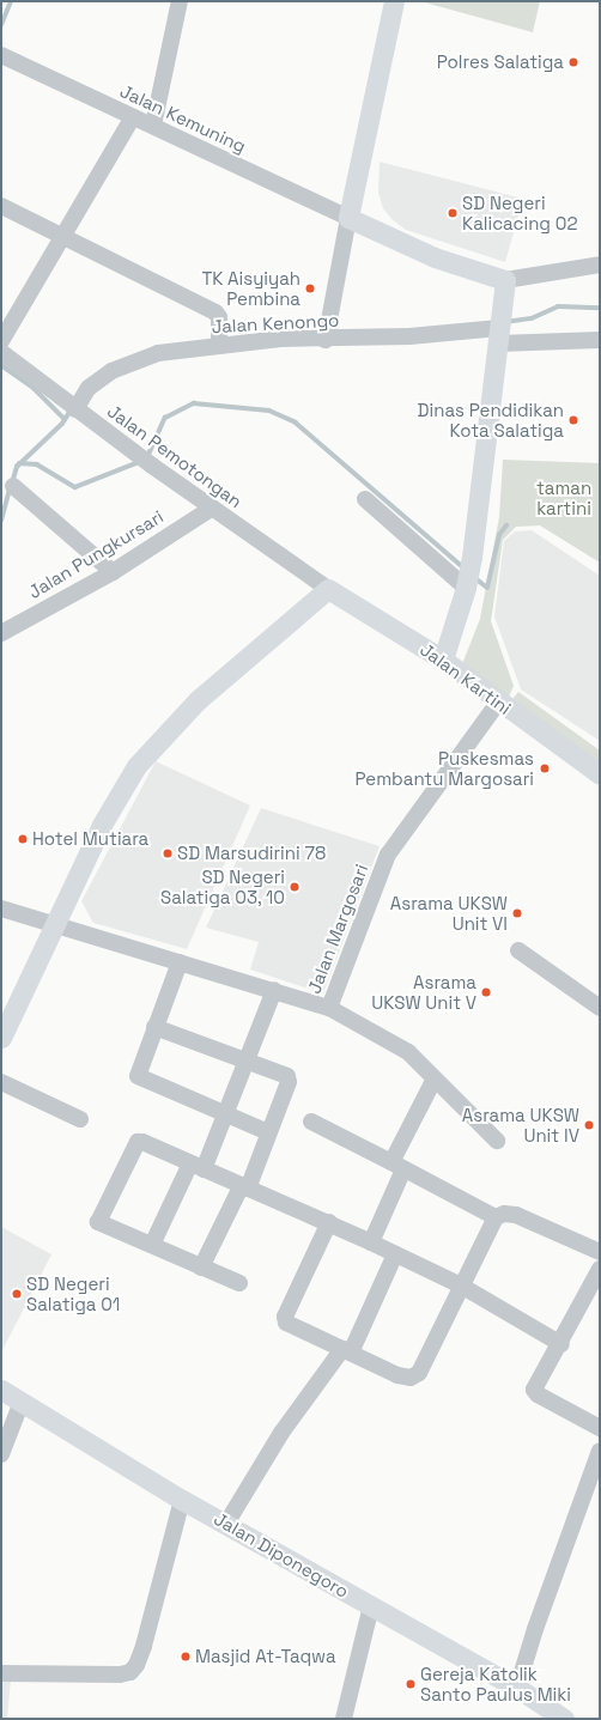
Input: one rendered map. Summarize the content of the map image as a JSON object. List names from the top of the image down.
{
  "streets": {
    "main road": ["Jalan Kartini", "Jalan Diponegoro"],
    "street": [
      "Jalan Kemuning",
      "Jalan Kenongo",
      "Jalan Pemotongan",
      "Jalan Pungkursari",
      "Jalan Margosari"
    ]
  },
  "crossings": [
    ["Jalan Kenongo", "Jalan Pemotongan"],
    ["Jalan Pemotongan", "Jalan Pungkursari"],
    ["Jalan Pemotongan", "Jalan Kartini"],
    ["Jalan Kartini", "Jalan Margosari"]
  ],
  "parks": ["taman kartini"],
  "places": [
    "Polres Salatiga",
    "SD Negeri Kalicacing 02",
    "TK Aisyiyah Pembina",
    "Dinas Pendidikan Kota Salatiga",
    "Puskesmas Pembantu Margosari",
    "Hotel Mutiara",
    "SD Marsudirini 78",
    "SD Negeri Salatiga 03, 10",
    "Asrama UKSW Unit VI",
    "Asrama UKSW Unit V",
    "Asrama UKSW Unit IV",
    "SD Negeri Salatiga 01",
    "Masjid At-Taqwa",
    "Gereja Katolik Santo Paulus Miki"
  ]
}
